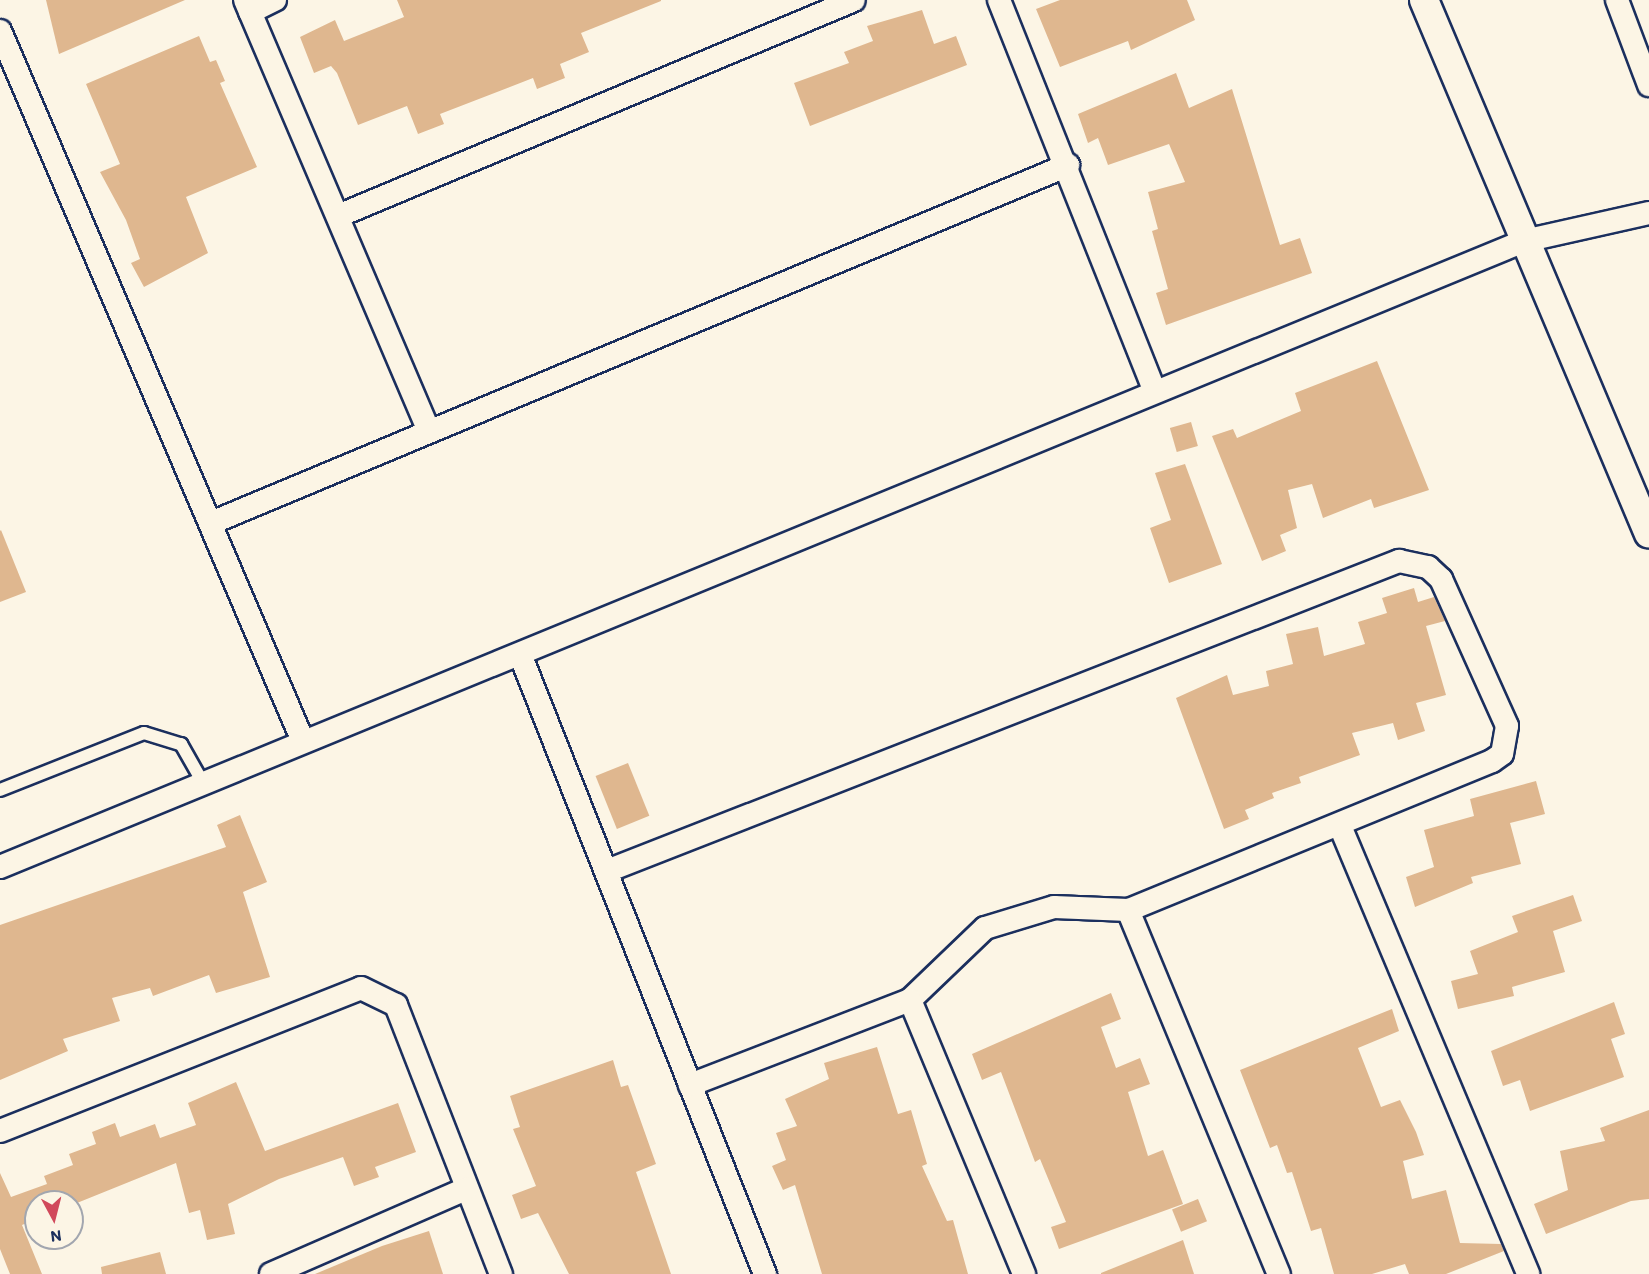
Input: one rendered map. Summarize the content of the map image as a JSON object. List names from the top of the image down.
{
  "north": "bottom"
}
